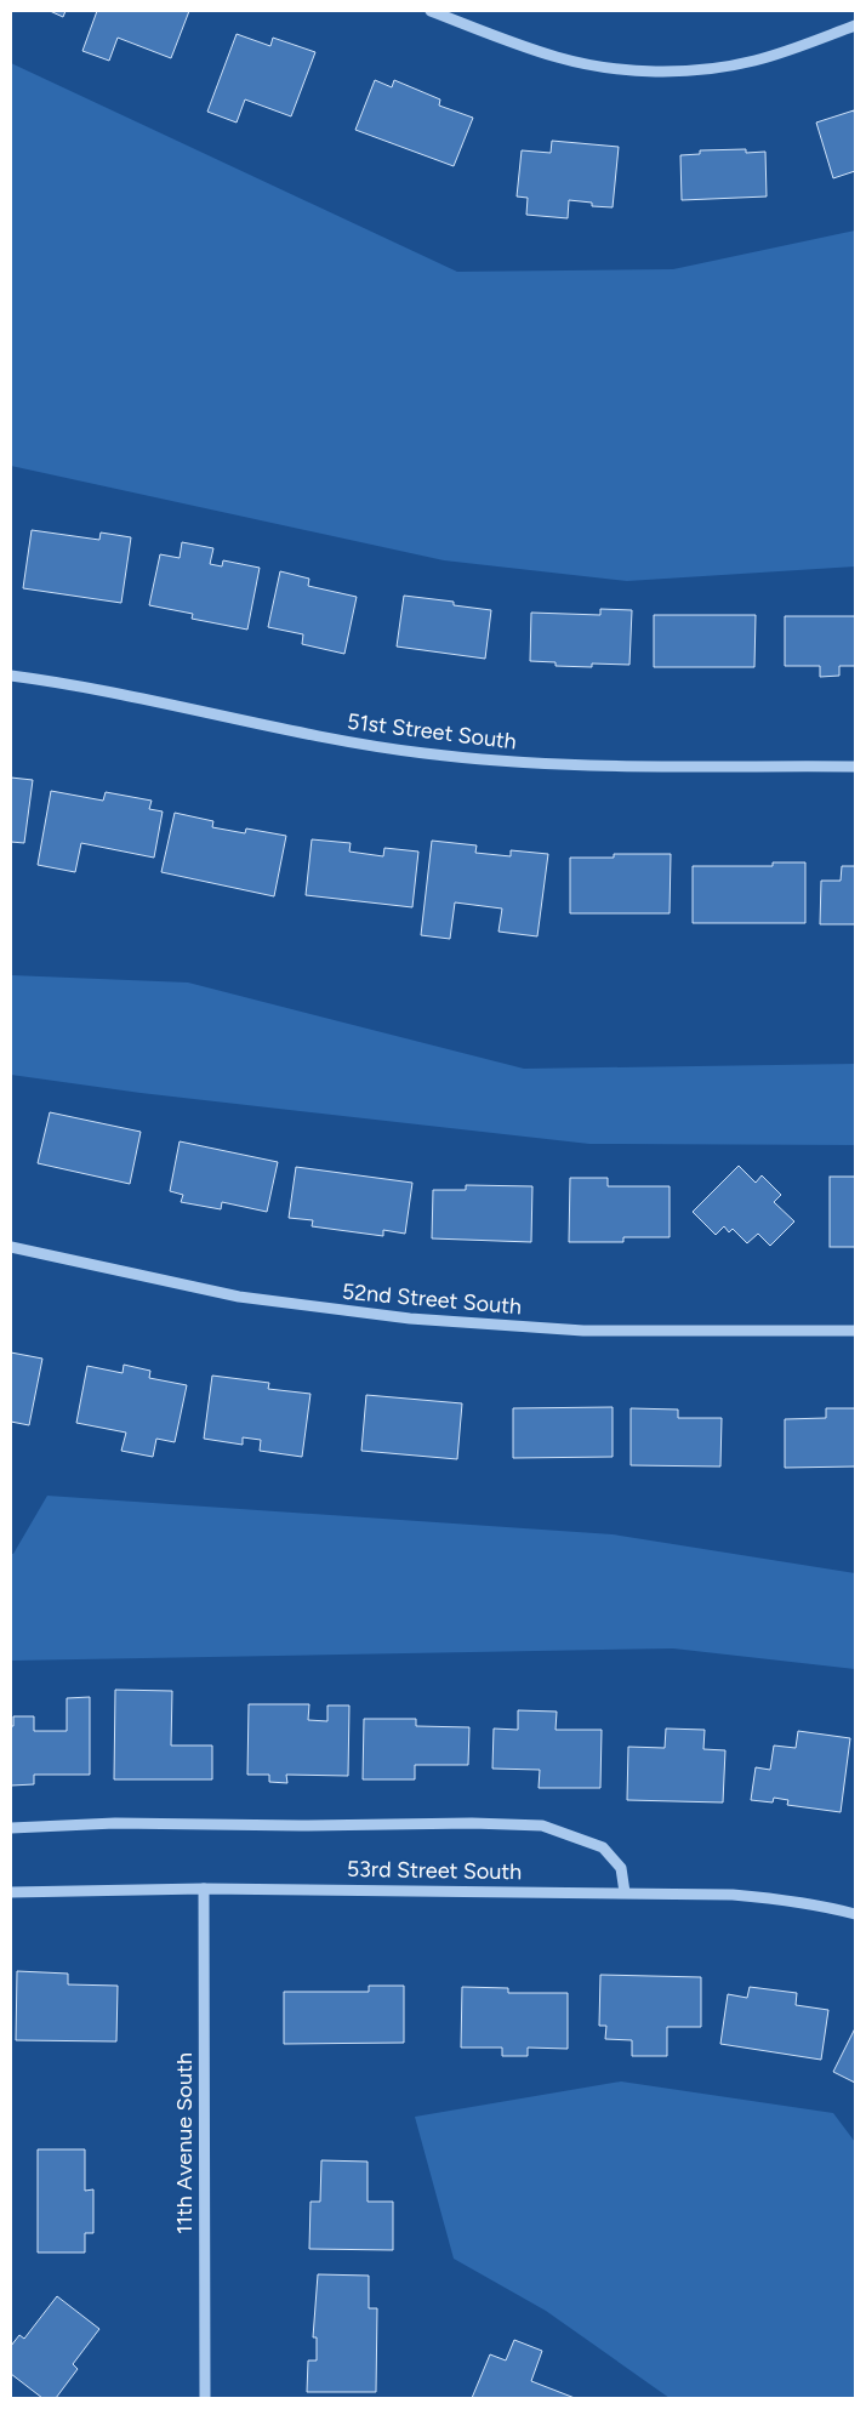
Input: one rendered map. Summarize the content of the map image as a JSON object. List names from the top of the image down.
{
  "streets": {
    "street": [
      "51st Street South",
      "52nd Street South",
      "53rd Street South",
      "11th Avenue South"
    ]
  },
  "crossings": [
    ["53rd Street South", "11th Avenue South"]
  ]
}
